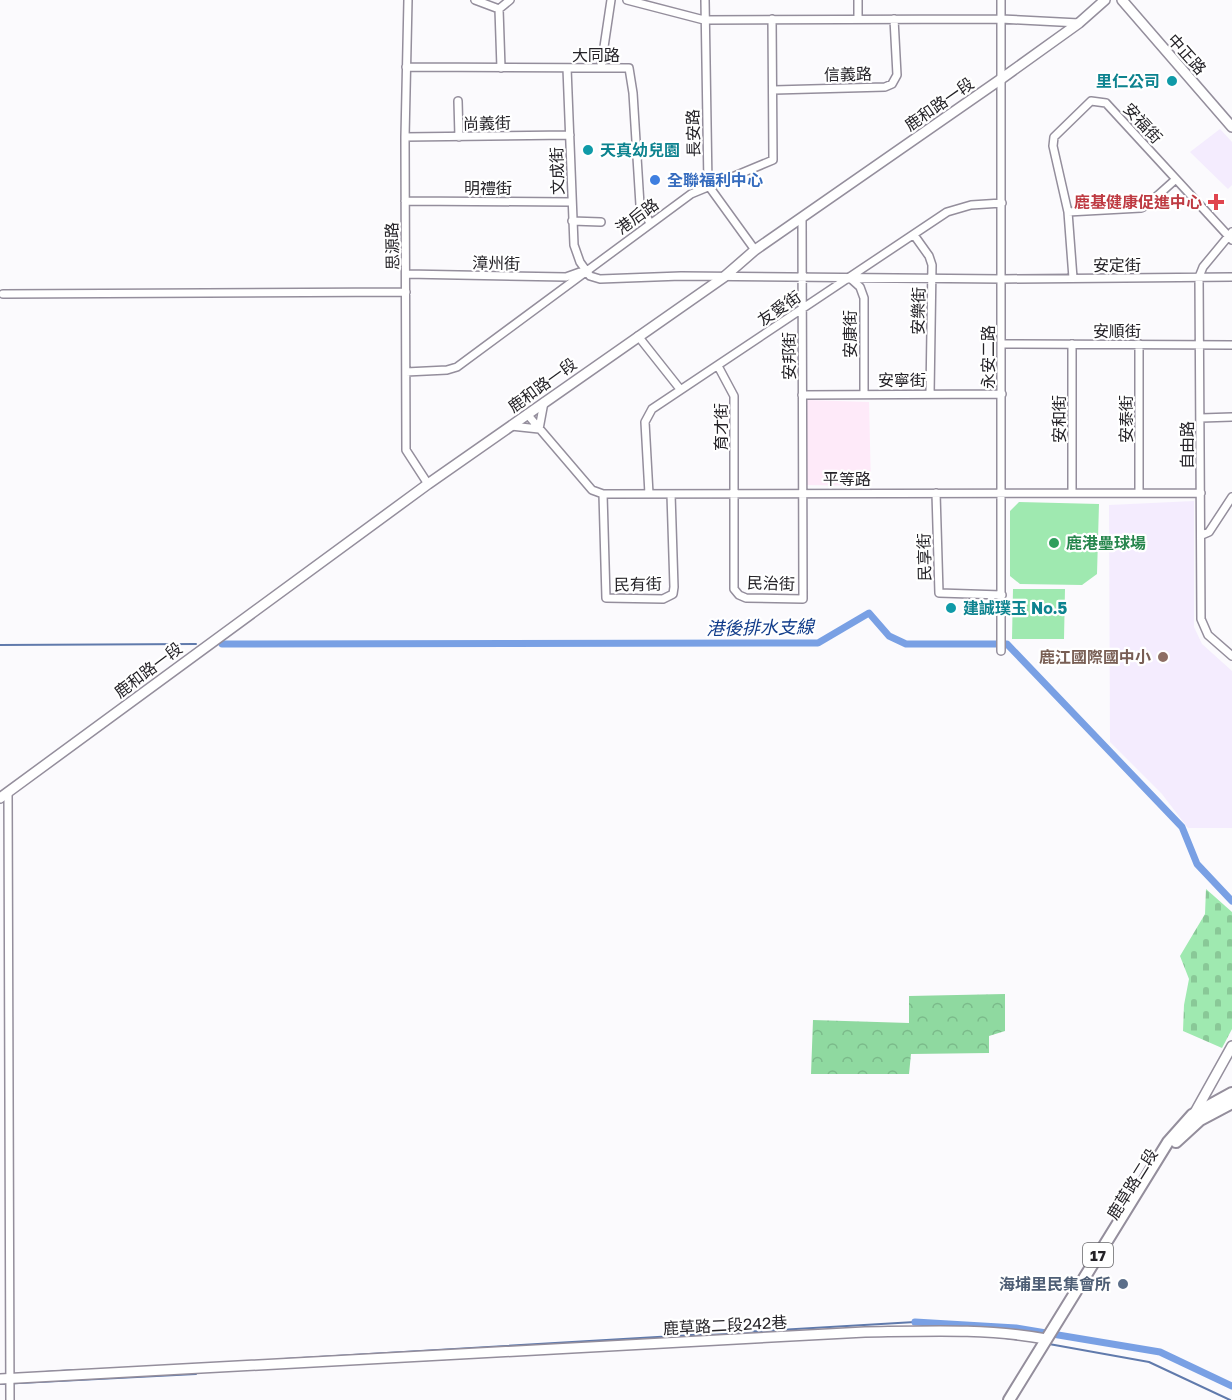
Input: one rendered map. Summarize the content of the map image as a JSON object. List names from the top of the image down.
{
  "streets": {
    "main road": [
      "中正路",
      "鹿和路一段",
      "鹿草路二段",
      "17",
      "鹿草路二段242巷"
    ],
    "street": [
      "大同路",
      "信義路",
      "尚義街",
      "安福街",
      "長安路",
      "文成街",
      "明禮街",
      "港后路",
      "思源路",
      "漳州街",
      "安定街",
      "友愛街",
      "安樂街",
      "安順街",
      "安康街",
      "安邦街",
      "永安二路",
      "安寧街",
      "安和街",
      "安泰街",
      "育才街",
      "自由路",
      "平等路",
      "民享街",
      "民治街",
      "民有街"
    ]
  },
  "crossings": [
    ["大同路", "文成街"],
    ["大同路", "港后路"],
    ["大同路", "思源路"],
    ["信義路", "港后路"],
    ["鹿和路一段", "思源路"],
    ["鹿和路一段", "安定街"],
    ["鹿和路一段", "安邦街"],
    ["鹿和路一段", "永安二路"],
    ["尚義街", "文成街"],
    ["尚義街", "思源路"],
    ["安福街", "安定街"],
    ["長安路", "港后路"],
    ["文成街", "明禮街"],
    ["文成街", "港后路"],
    ["文成街", "漳州街"],
    ["文成街", "安定街"],
    ["明禮街", "思源路"],
    ["港后路", "思源路"],
    ["港后路", "漳州街"],
    ["港后路", "安定街"],
    ["思源路", "漳州街"],
    ["漳州街", "安定街"],
    ["安定街", "友愛街"],
    ["安定街", "安樂街"],
    ["安定街", "安康街"],
    ["安定街", "安邦街"],
    ["安定街", "永安二路"],
    ["安定街", "自由路"],
    ["友愛街", "安樂街"],
    ["友愛街", "安康街"],
    ["友愛街", "安邦街"],
    ["友愛街", "永安二路"],
    ["友愛街", "育才街"],
    ["友愛街", "平等路"],
    ["安樂街", "安寧街"],
    ["安順街", "永安二路"],
    ["安順街", "安和街"],
    ["安順街", "安泰街"],
    ["安順街", "自由路"],
    ["安康街", "安寧街"],
    ["安邦街", "安寧街"],
    ["安邦街", "平等路"],
    ["安邦街", "民治街"],
    ["永安二路", "安寧街"],
    ["永安二路", "平等路"],
    ["永安二路", "民享街"],
    ["安和街", "平等路"],
    ["安泰街", "平等路"],
    ["育才街", "平等路"],
    ["育才街", "民治街"],
    ["自由路", "平等路"],
    ["平等路", "民享街"],
    ["平等路", "民治街"],
    ["平等路", "民有街"],
    ["鹿草路二段", "17"],
    ["鹿草路二段", "鹿草路二段242巷"]
  ],
  "water": ["港後排水支線"],
  "places": {
    "other": [
      "里仁公司",
      "天真幼兒園",
      "全聯福利中心",
      "鹿港壘球場",
      "建誠璞玉 No.5",
      "鹿江國際國中小",
      "海埔里民集會所"
    ],
    "health": ["鹿基健康促進中心"]
  }
}
